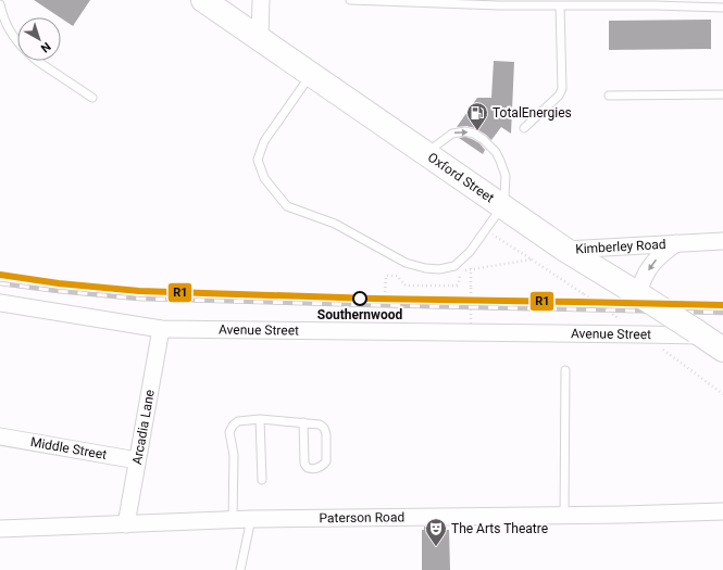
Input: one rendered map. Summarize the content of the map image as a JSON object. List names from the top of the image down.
{
  "streets": {
    "main road": ["Oxford Street"],
    "street": [
      "Kimberley Road",
      "Avenue Street",
      "Arcadia Lane",
      "Middle Street",
      "Paterson Road"
    ]
  },
  "crossings": [
    ["Oxford Street", "Kimberley Road"],
    ["Oxford Street", "Avenue Street"],
    ["Avenue Street", "Arcadia Lane"],
    ["Arcadia Lane", "Middle Street"],
    ["Arcadia Lane", "Paterson Road"]
  ],
  "places": {
    "fuel station": ["TotalEnergies"],
    "other": ["Southernwood"],
    "theatre": ["The Arts Theatre"]
  },
  "lines": ["transit line R1"],
  "north": "bottom right"
}
